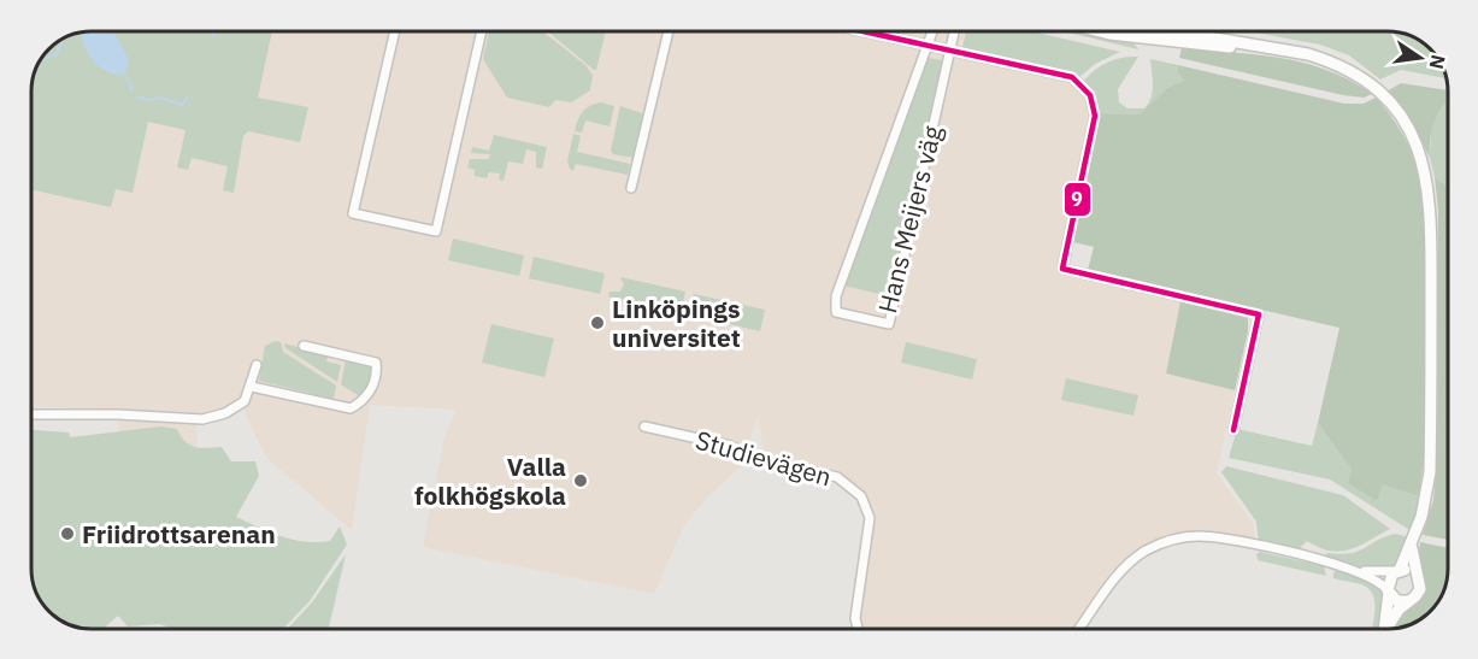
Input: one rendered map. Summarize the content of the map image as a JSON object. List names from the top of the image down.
{
  "streets": {
    "street": ["Hans Meijers väg", "Studievägen"]
  },
  "places": ["Linköpings universitet", "Valla folkhögskola", "Friidrottsarenan"],
  "lines": ["transit line 9"],
  "north": "right"
}
